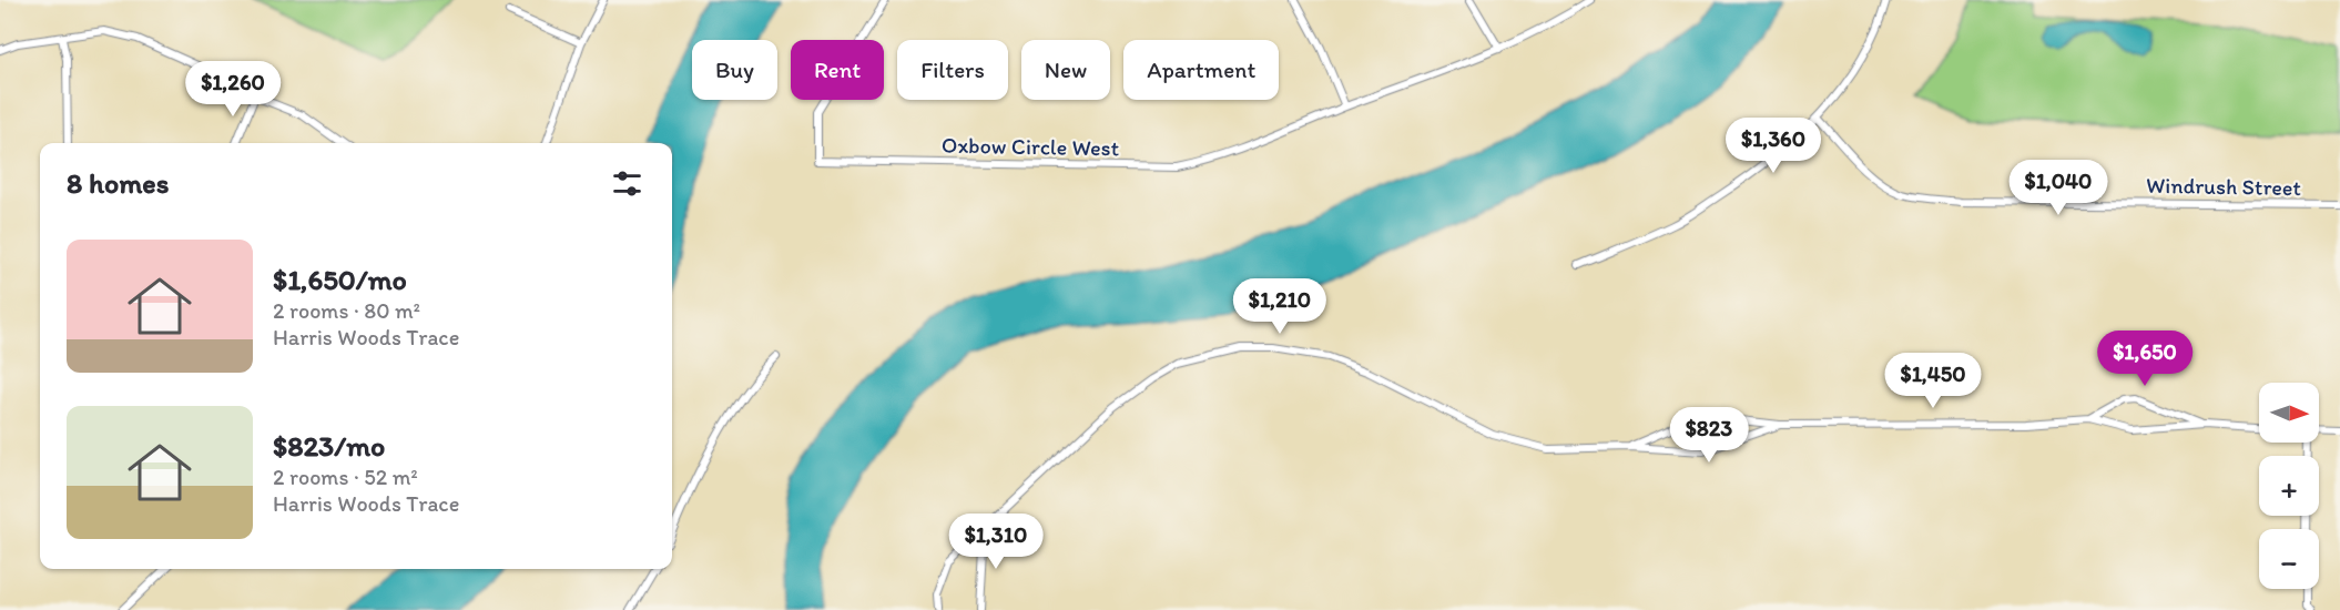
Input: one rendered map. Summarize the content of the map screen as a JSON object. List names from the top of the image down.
{
  "streets": {
    "street": ["Oxbow Circle West", "Windrush Street"]
  },
  "north": "right",
  "page": {
    "chip": [
      "Buy",
      "Rent",
      "Filters",
      "New",
      "Apartment"
    ],
    "price": [
      "$1,260",
      "$1,360",
      "$1,040",
      "$1,210",
      "$1,650",
      "$1,450",
      "$823",
      "$1,310"
    ],
    "heading": "8 homes",
    "list": [
      {
        "name": "$1,650/mo",
        "note": "2 rooms · 80 m² · Harris Woods Trace"
      },
      {
        "name": "$823/mo",
        "note": "2 rooms · 52 m² · Harris Woods Trace"
      }
    ],
    "map_buttons": ["+", "−"]
  }
}
